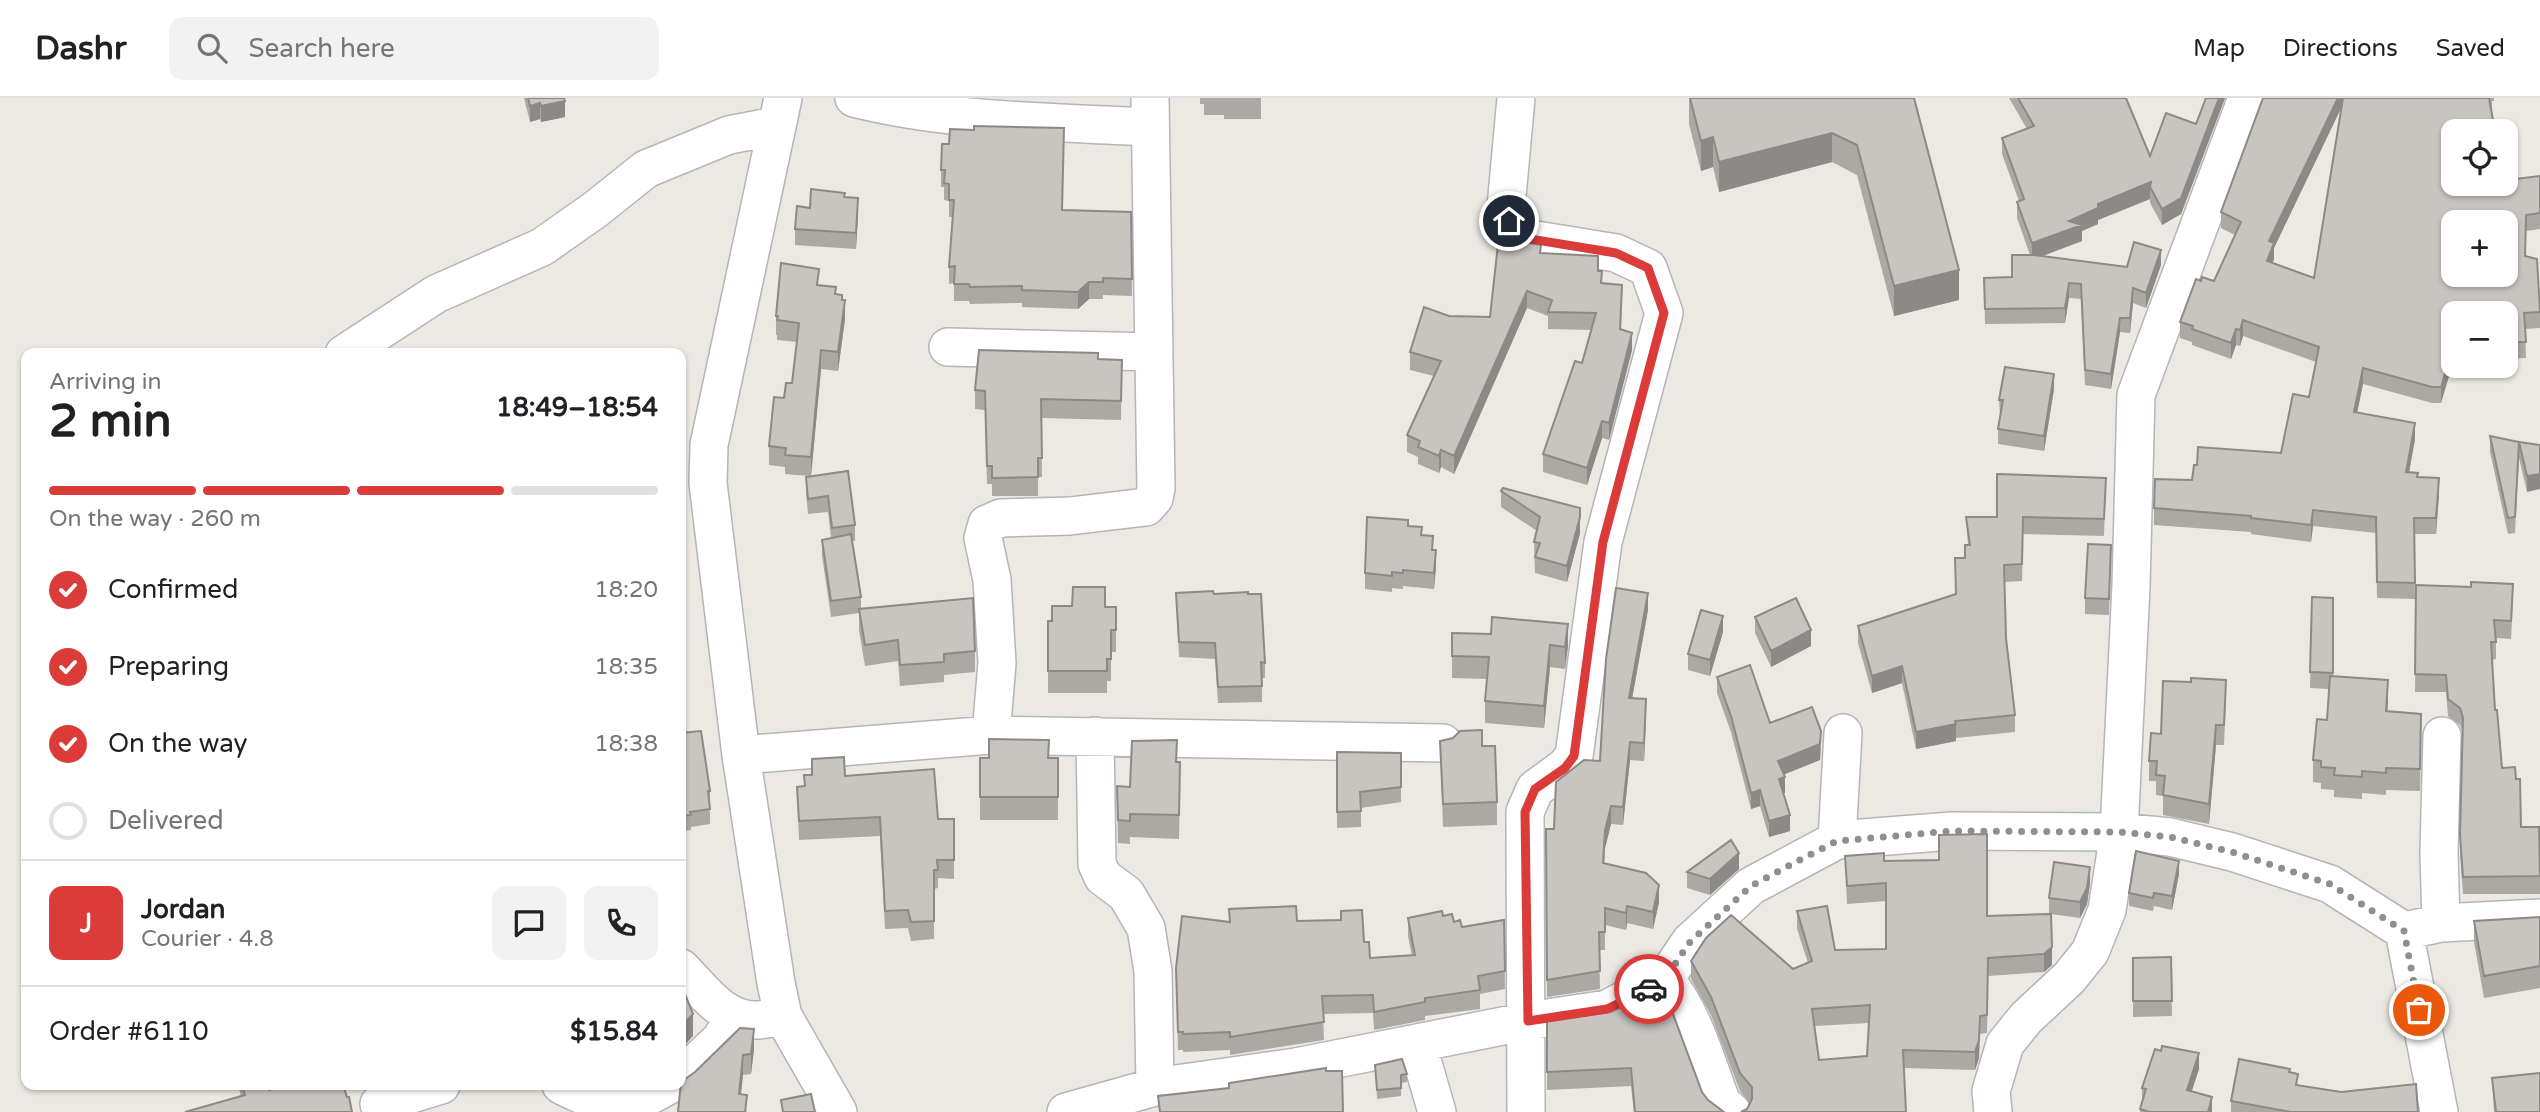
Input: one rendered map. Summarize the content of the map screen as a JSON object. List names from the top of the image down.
{
  "page": {
    "header": "Dashr",
    "search": "Search here",
    "nav": ["Map", "Directions", "Saved"],
    "map_buttons": ["+", "−"],
    "heading": ["2 min", "Arriving in", "18:49–18:54"],
    "panel": [
      "Jordan",
      "Courier · 4.8",
      "Order #6110",
      "$15.84"
    ],
    "bar": "On the way · 260 m",
    "list": [
      ["Confirmed", "18:20"],
      ["Preparing", "18:35"],
      ["On the way", "18:38"],
      "Delivered"
    ],
    "round": "J"
  }
}
